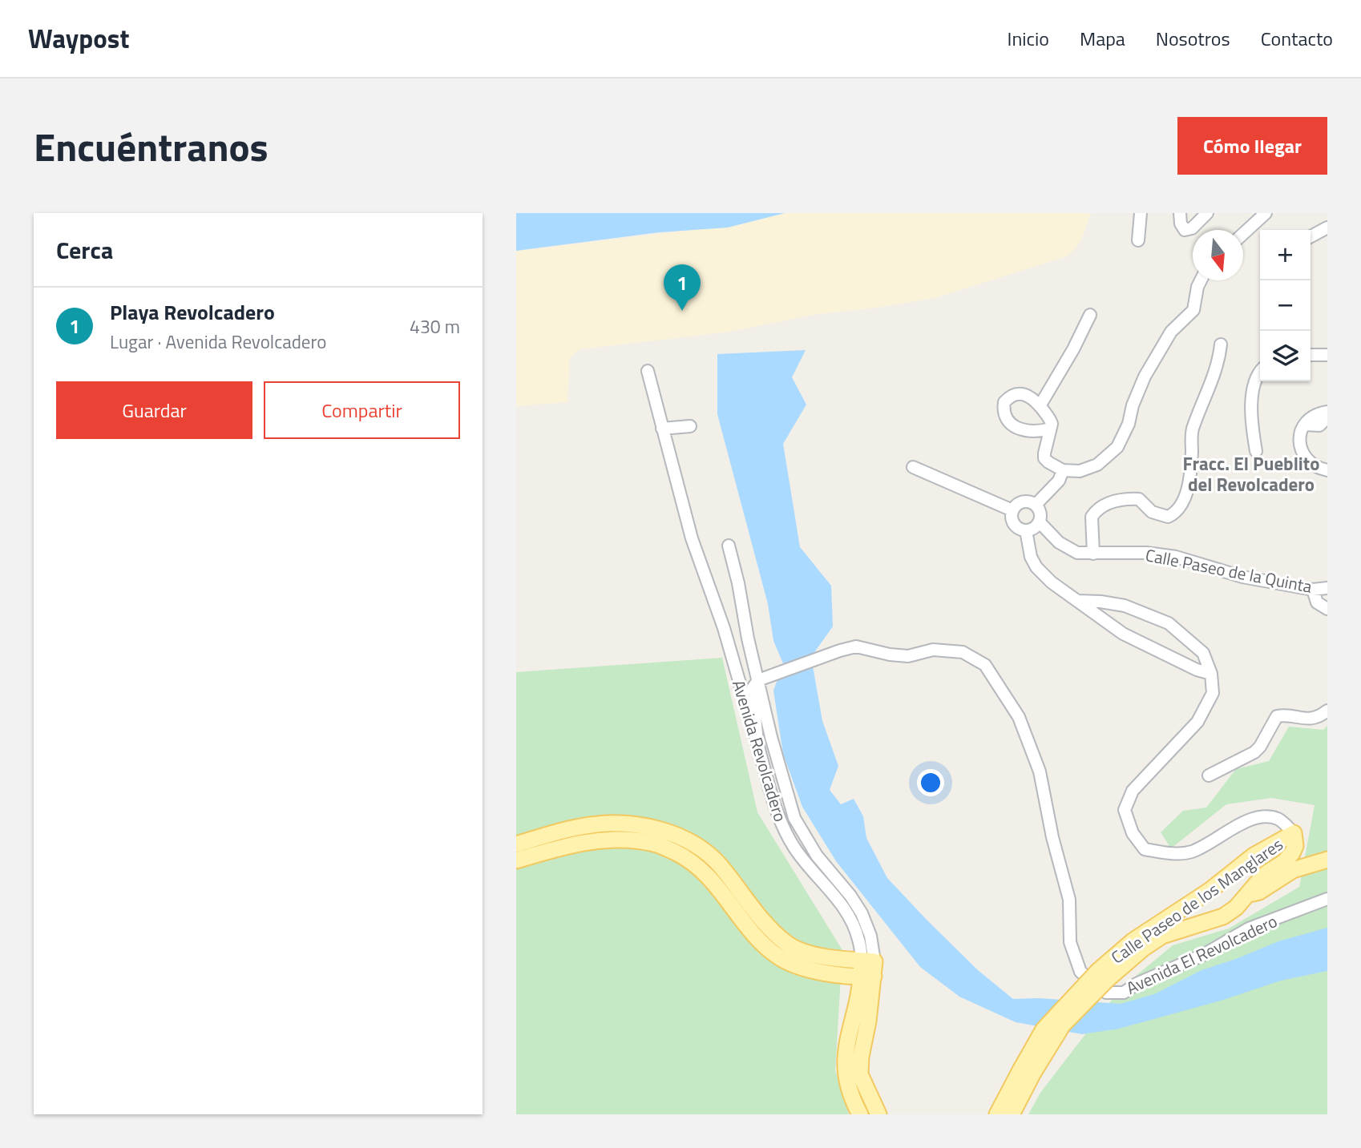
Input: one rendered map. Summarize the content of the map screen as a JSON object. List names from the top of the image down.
{
  "streets": {
    "main road": ["Avenida Revolcadero", "Calle Paseo de los Manglares"],
    "street": ["Calle Paseo de la Quinta", "Avenida El Revolcadero"]
  },
  "crossings": [
    ["Calle Paseo de los Manglares", "Avenida El Revolcadero"]
  ],
  "districts": ["Fracc. El Pueblito del Revolcadero"],
  "north": "bottom",
  "page": {
    "header": "Waypost",
    "nav": [
      "Inicio",
      "Mapa",
      "Nosotros",
      "Contacto"
    ],
    "title": "Encuéntranos",
    "buttons": [
      "Cómo llegar",
      ["Guardar", "Compartir"]
    ],
    "heading": "Cerca",
    "map_buttons": ["+", "−"],
    "pins": "1",
    "list": [
      {
        "mark": "1",
        "name": "Playa Revolcadero",
        "note": "Lugar · Avenida Revolcadero",
        "value": "430 m"
      }
    ]
  }
}
